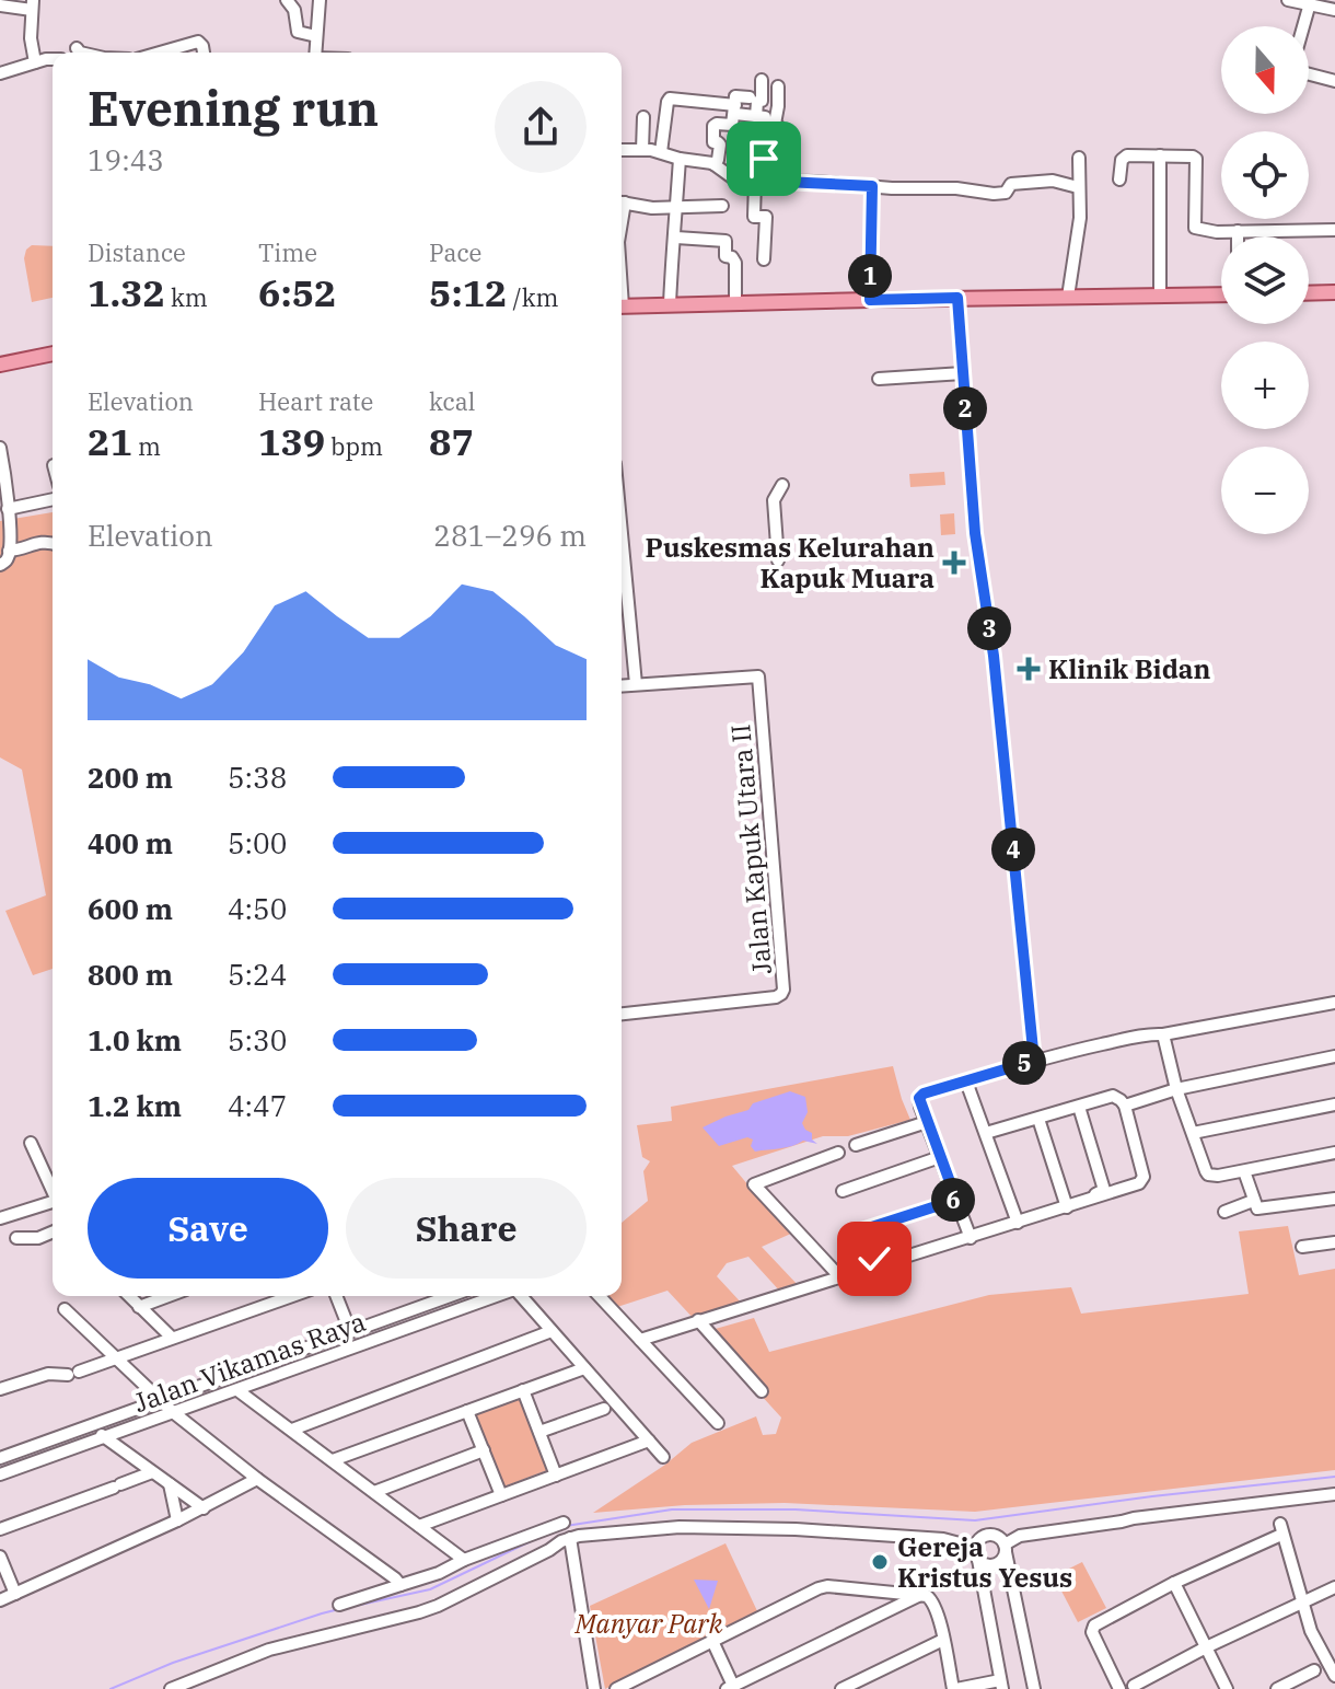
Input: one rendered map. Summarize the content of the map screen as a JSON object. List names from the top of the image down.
{
  "streets": {
    "street": ["Jalan Kapuk Utara II", "Jalan Vikamas Raya"]
  },
  "parks": ["Manyar Park"],
  "places": {
    "health": ["Puskesmas Kelurahan Kapuk Muara", "Klinik Bidan"],
    "other": ["Gereja Kristus Yesus"]
  },
  "north": "bottom",
  "page": {
    "map_buttons": ["+", "−"],
    "heading": ["Evening run", "19:43"],
    "stats": [
      ["Distance", "1.32 km"],
      ["Time", "6:52"],
      ["Pace", "5:12 /km"],
      ["Elevation", "21 m"],
      ["Heart rate", "139 bpm"],
      ["kcal", "87"]
    ],
    "pins": [
      "1",
      "2",
      "3",
      "4",
      "5",
      "6"
    ],
    "chart": ["Elevation", "281–296 m"],
    "list": [
      {
        "name": "200 m",
        "note": "5:38"
      },
      {
        "name": "400 m",
        "note": "5:00"
      },
      {
        "name": "600 m",
        "note": "4:50"
      },
      {
        "name": "800 m",
        "note": "5:24"
      },
      {
        "name": "1.0 km",
        "note": "5:30"
      },
      {
        "name": "1.2 km",
        "note": "4:47"
      }
    ],
    "buttons": ["Save", "Share"]
  }
}
